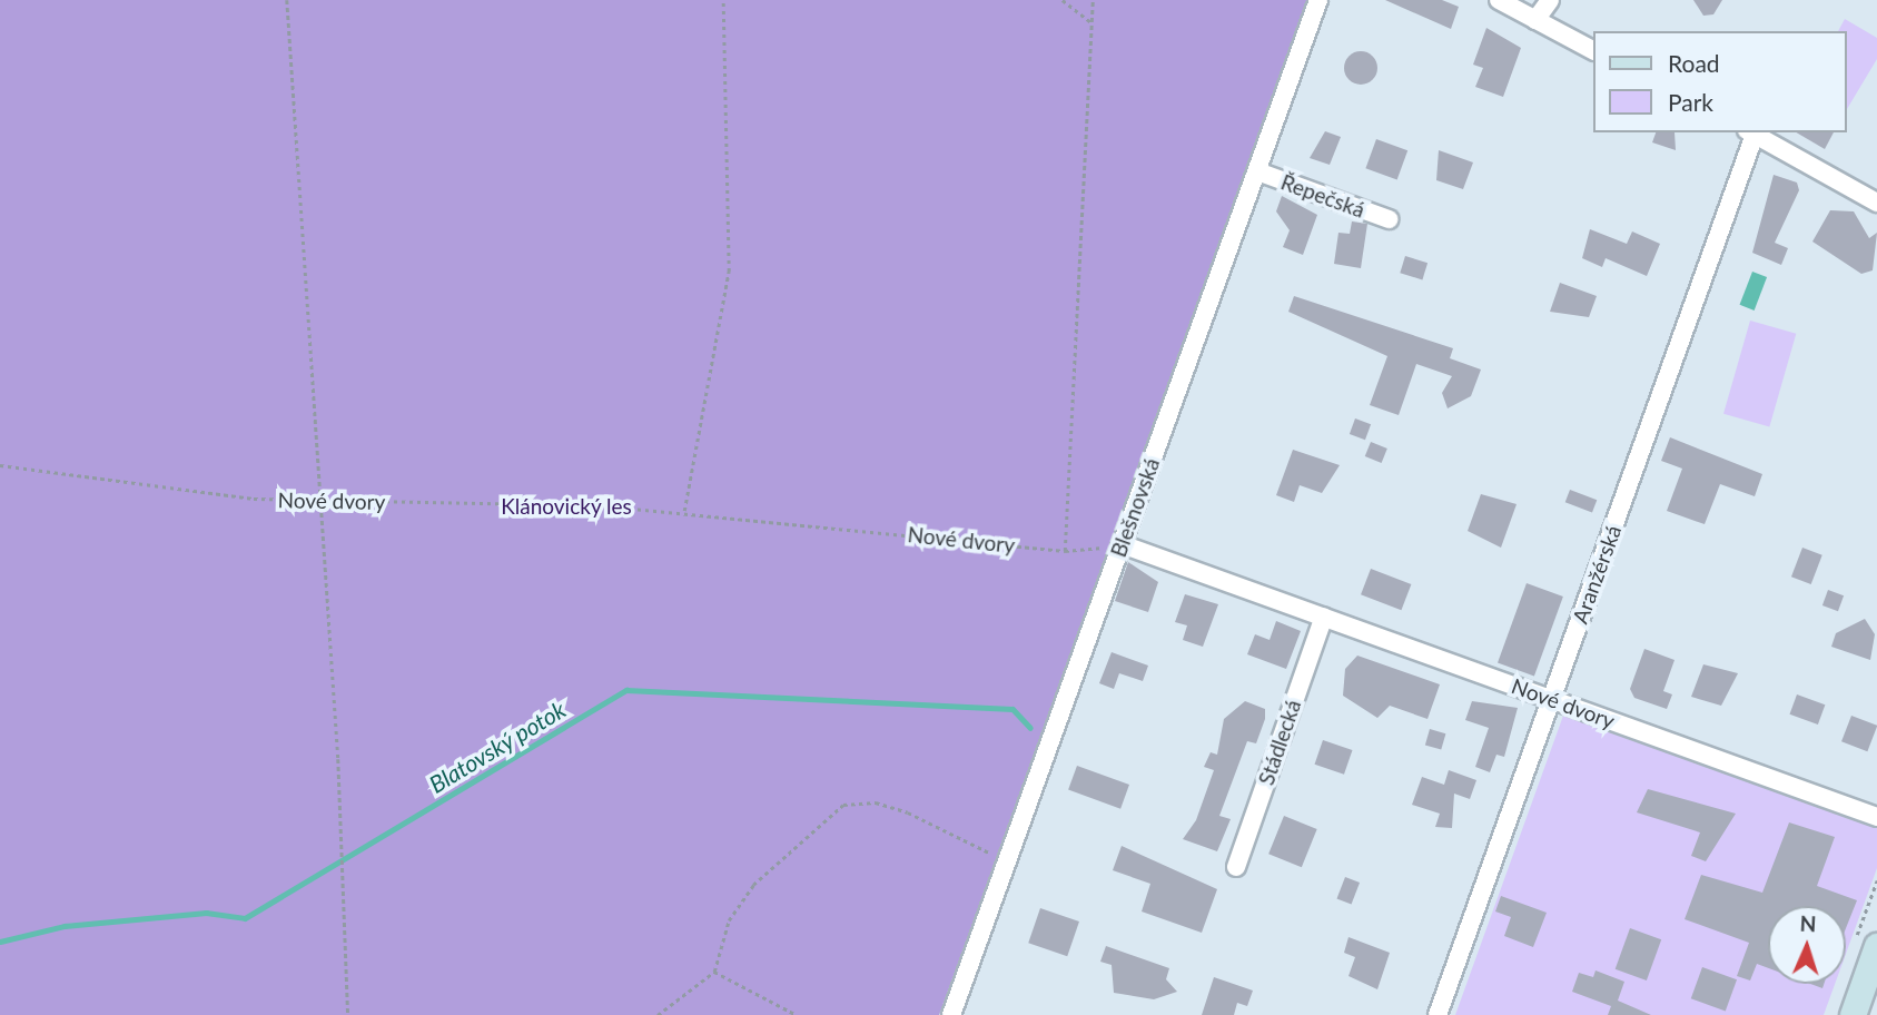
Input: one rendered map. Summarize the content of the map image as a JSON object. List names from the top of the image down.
{
  "streets": {
    "street": [
      "Řepečská",
      "Nové dvory",
      "Blešnovská",
      "Aranžérská",
      "Stádlecká"
    ]
  },
  "crossings": [
    ["Řepečská", "Blešnovská"],
    ["Nové dvory", "Blešnovská"],
    ["Nové dvory", "Aranžérská"],
    ["Nové dvory", "Stádlecká"]
  ],
  "water": ["Blatovský potok"],
  "parks": ["Klánovický les"],
  "legend": ["Road", "Park"],
  "north": "top"
}
